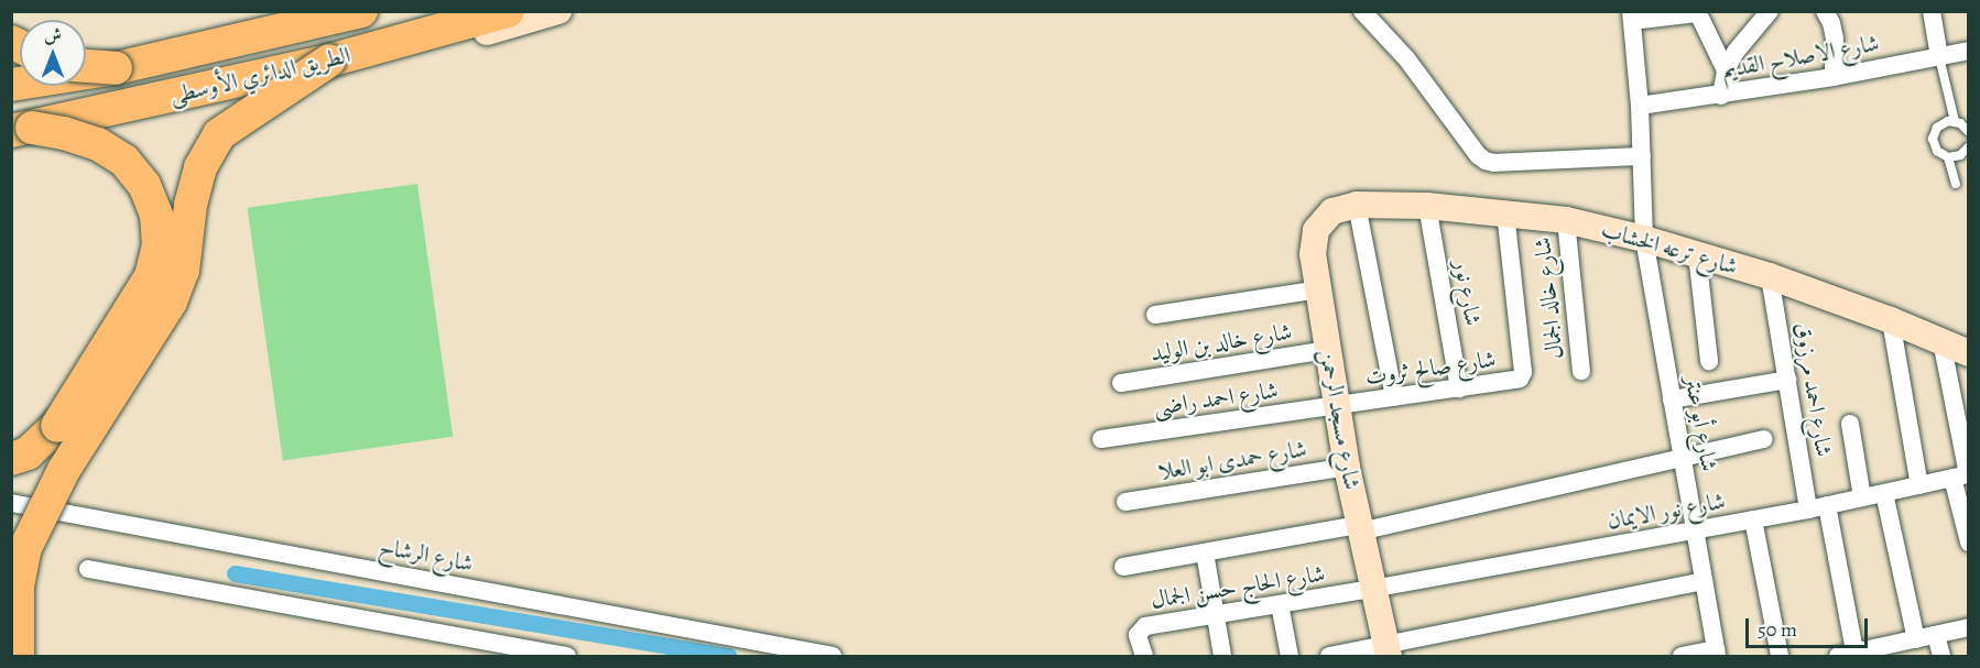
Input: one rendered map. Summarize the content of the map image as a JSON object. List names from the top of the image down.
{
  "streets": {
    "highway": ["الطريق الدائري الأوسطى"],
    "street": [
      "شارع الاصلاح القديم",
      "شارع ترعه الخشاب",
      "شارع نور",
      "شارع خالد الجمال",
      "شارع خالد بن الوليد",
      "شارع صالح ثروت",
      "شارع احمد مرزوق",
      "شارع احمد راضى",
      "شارع مسجد الرحمن",
      "شارع أبو عنتر",
      "شارع حمدى ابو العلا",
      "شارع نور الايمان",
      "شارع الرشاح",
      "شارع الحاج حسن الجمال"
    ]
  },
  "crossings": [
    ["شارع الاصلاح القديم", "شارع أبو عنتر"],
    ["شارع ترعه الخشاب", "شارع نور"],
    ["شارع ترعه الخشاب", "شارع خالد الجمال"],
    ["شارع ترعه الخشاب", "شارع صالح ثروت"],
    ["شارع ترعه الخشاب", "شارع احمد مرزوق"],
    ["شارع ترعه الخشاب", "شارع مسجد الرحمن"],
    ["شارع ترعه الخشاب", "شارع أبو عنتر"],
    ["شارع نور", "شارع صالح ثروت"],
    ["شارع خالد بن الوليد", "شارع مسجد الرحمن"],
    ["شارع صالح ثروت", "شارع احمد راضى"],
    ["شارع صالح ثروت", "شارع مسجد الرحمن"],
    ["شارع احمد مرزوق", "شارع نور الايمان"],
    ["شارع احمد راضى", "شارع مسجد الرحمن"],
    ["شارع مسجد الرحمن", "شارع حمدى ابو العلا"],
    ["شارع مسجد الرحمن", "شارع نور الايمان"],
    ["شارع مسجد الرحمن", "شارع الحاج حسن الجمال"],
    ["شارع أبو عنتر", "شارع نور الايمان"],
    ["شارع نور الايمان", "شارع الحاج حسن الجمال"]
  ],
  "scale_bar": "50 m",
  "north": "top"
}
